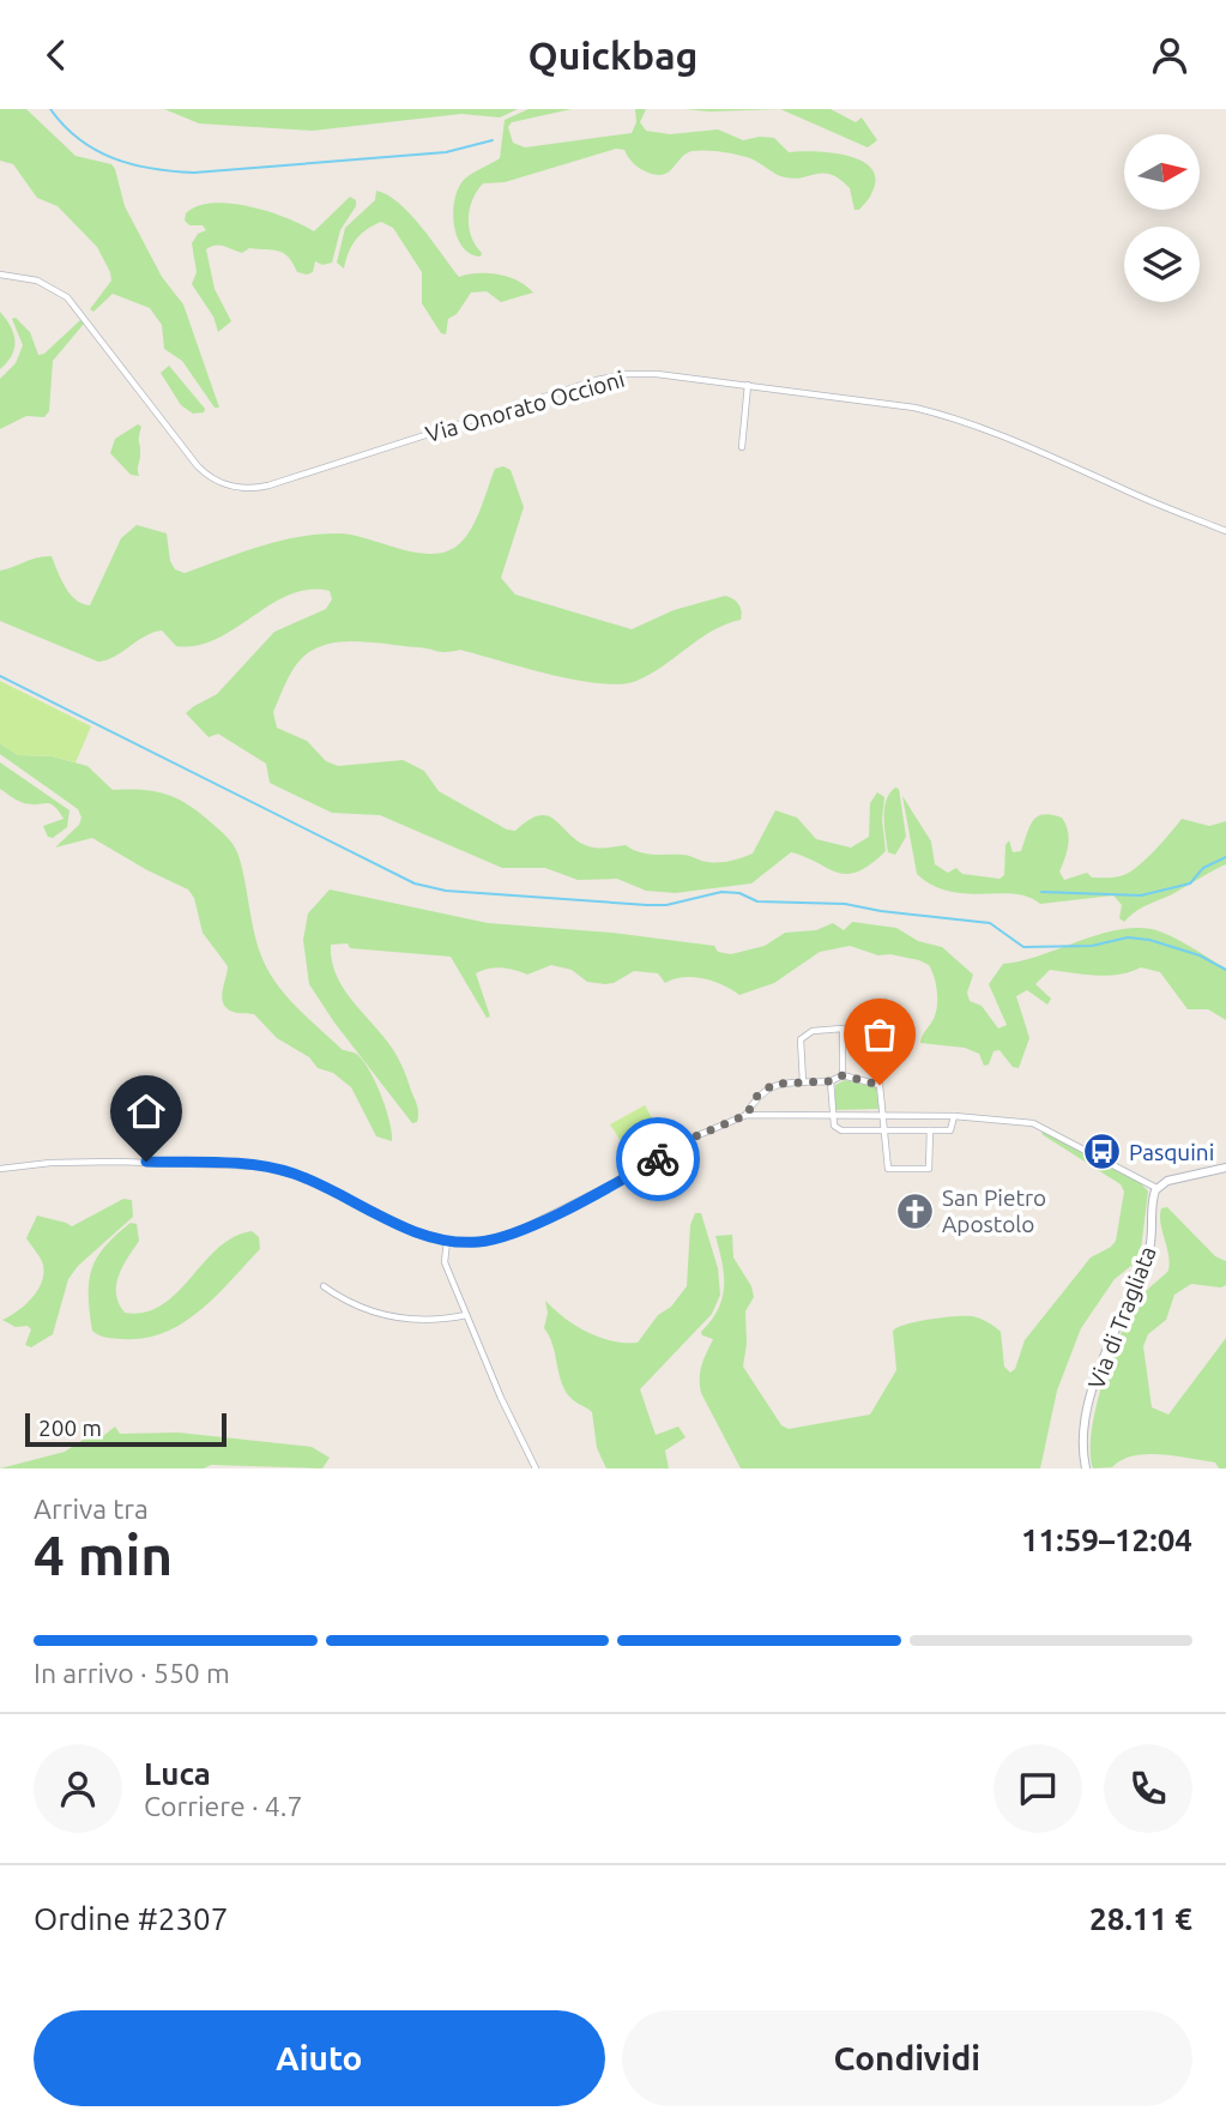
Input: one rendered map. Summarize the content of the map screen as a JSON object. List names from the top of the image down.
{
  "streets": {
    "street": ["Via Onorato Occioni", "Via di Tragliata"]
  },
  "places": {
    "bus stop": ["Pasquini"],
    "church": ["San Pietro Apostolo"]
  },
  "scale_bar": "200 m",
  "north": "right",
  "page": {
    "header": "Quickbag",
    "scale": "200 m",
    "heading": ["4 min", "Arriva tra", "11:59–12:04"],
    "panel": [
      "Luca",
      "Corriere · 4.7",
      "Ordine #2307",
      "28.11 €"
    ],
    "bar": "In arrivo · 550 m",
    "buttons": ["Aiuto", "Condividi"]
  }
}
